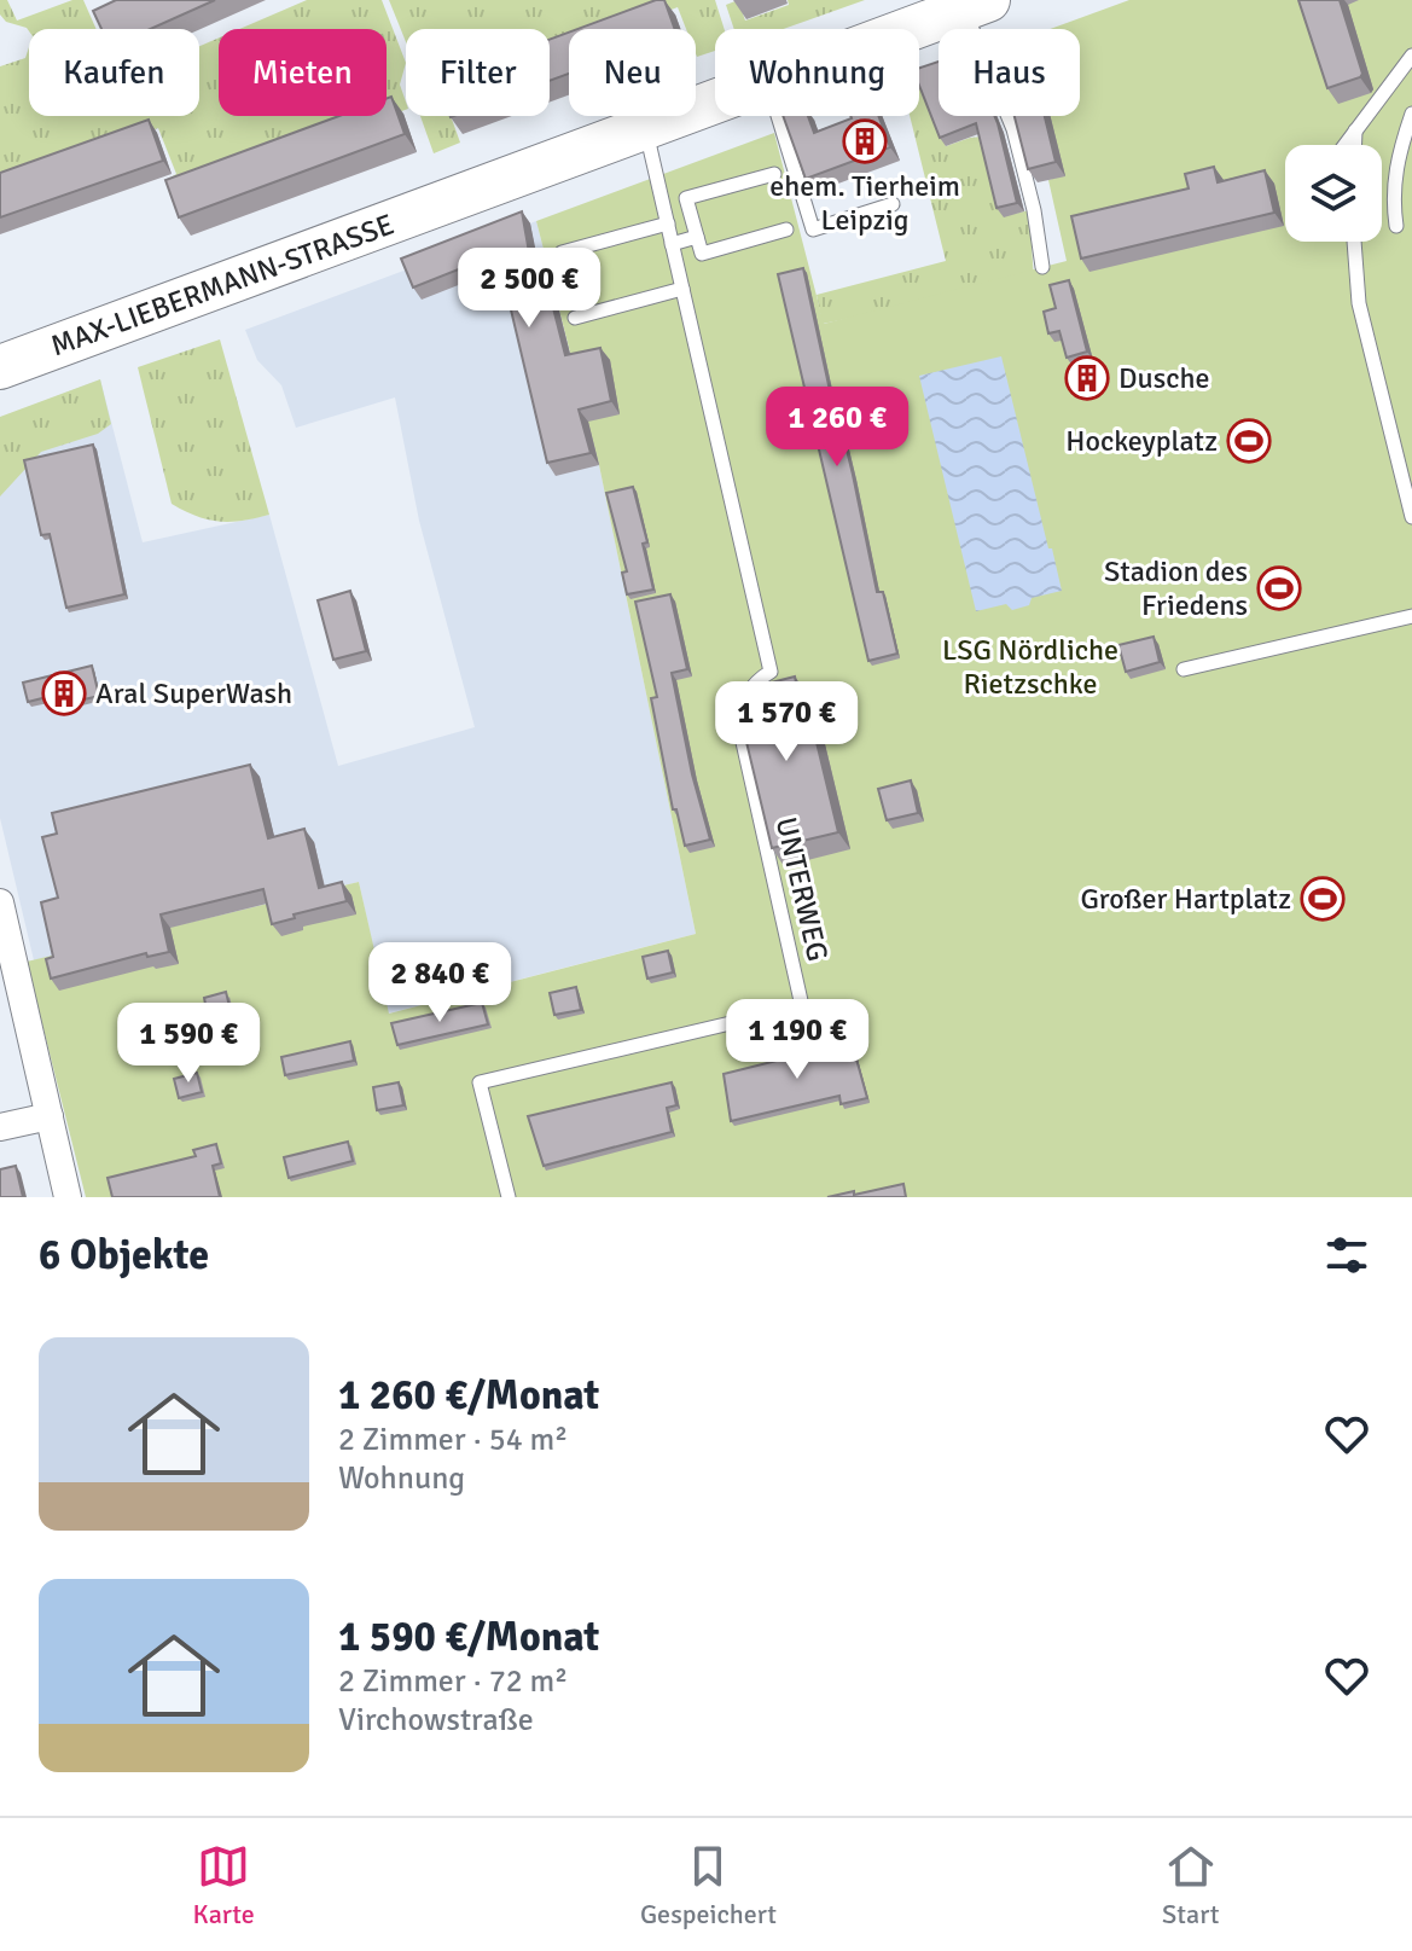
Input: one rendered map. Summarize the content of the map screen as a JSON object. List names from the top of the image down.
{
  "streets": {
    "main road": ["MAX-LIEBERMANN-STRASSE"],
    "lane": ["UNTERWEG"]
  },
  "crossings": [
    ["MAX-LIEBERMANN-STRASSE", "UNTERWEG"]
  ],
  "parks": ["LSG Nördliche Rietzschke"],
  "places": {
    "building": ["ehem. Tierheim Leipzig", "Dusche", "Aral SuperWash"],
    "sports": ["Hockeyplatz", "Stadion des Friedens", "Großer Hartplatz"]
  },
  "page": {
    "chip": [
      "Kaufen",
      "Mieten",
      "Filter",
      "Neu",
      "Wohnung",
      "Haus"
    ],
    "price": [
      "2 500 €",
      "1 260 €",
      "1 570 €",
      "2 840 €",
      "1 190 €",
      "1 590 €"
    ],
    "heading": "6 Objekte",
    "list": [
      {
        "name": "1 260 €/Monat",
        "note": "2 Zimmer · 54 m² · Wohnung"
      },
      {
        "name": "1 590 €/Monat",
        "note": "2 Zimmer · 72 m² · Virchowstraße"
      }
    ],
    "tabs": ["Karte", "Gespeichert", "Start"]
  }
}
